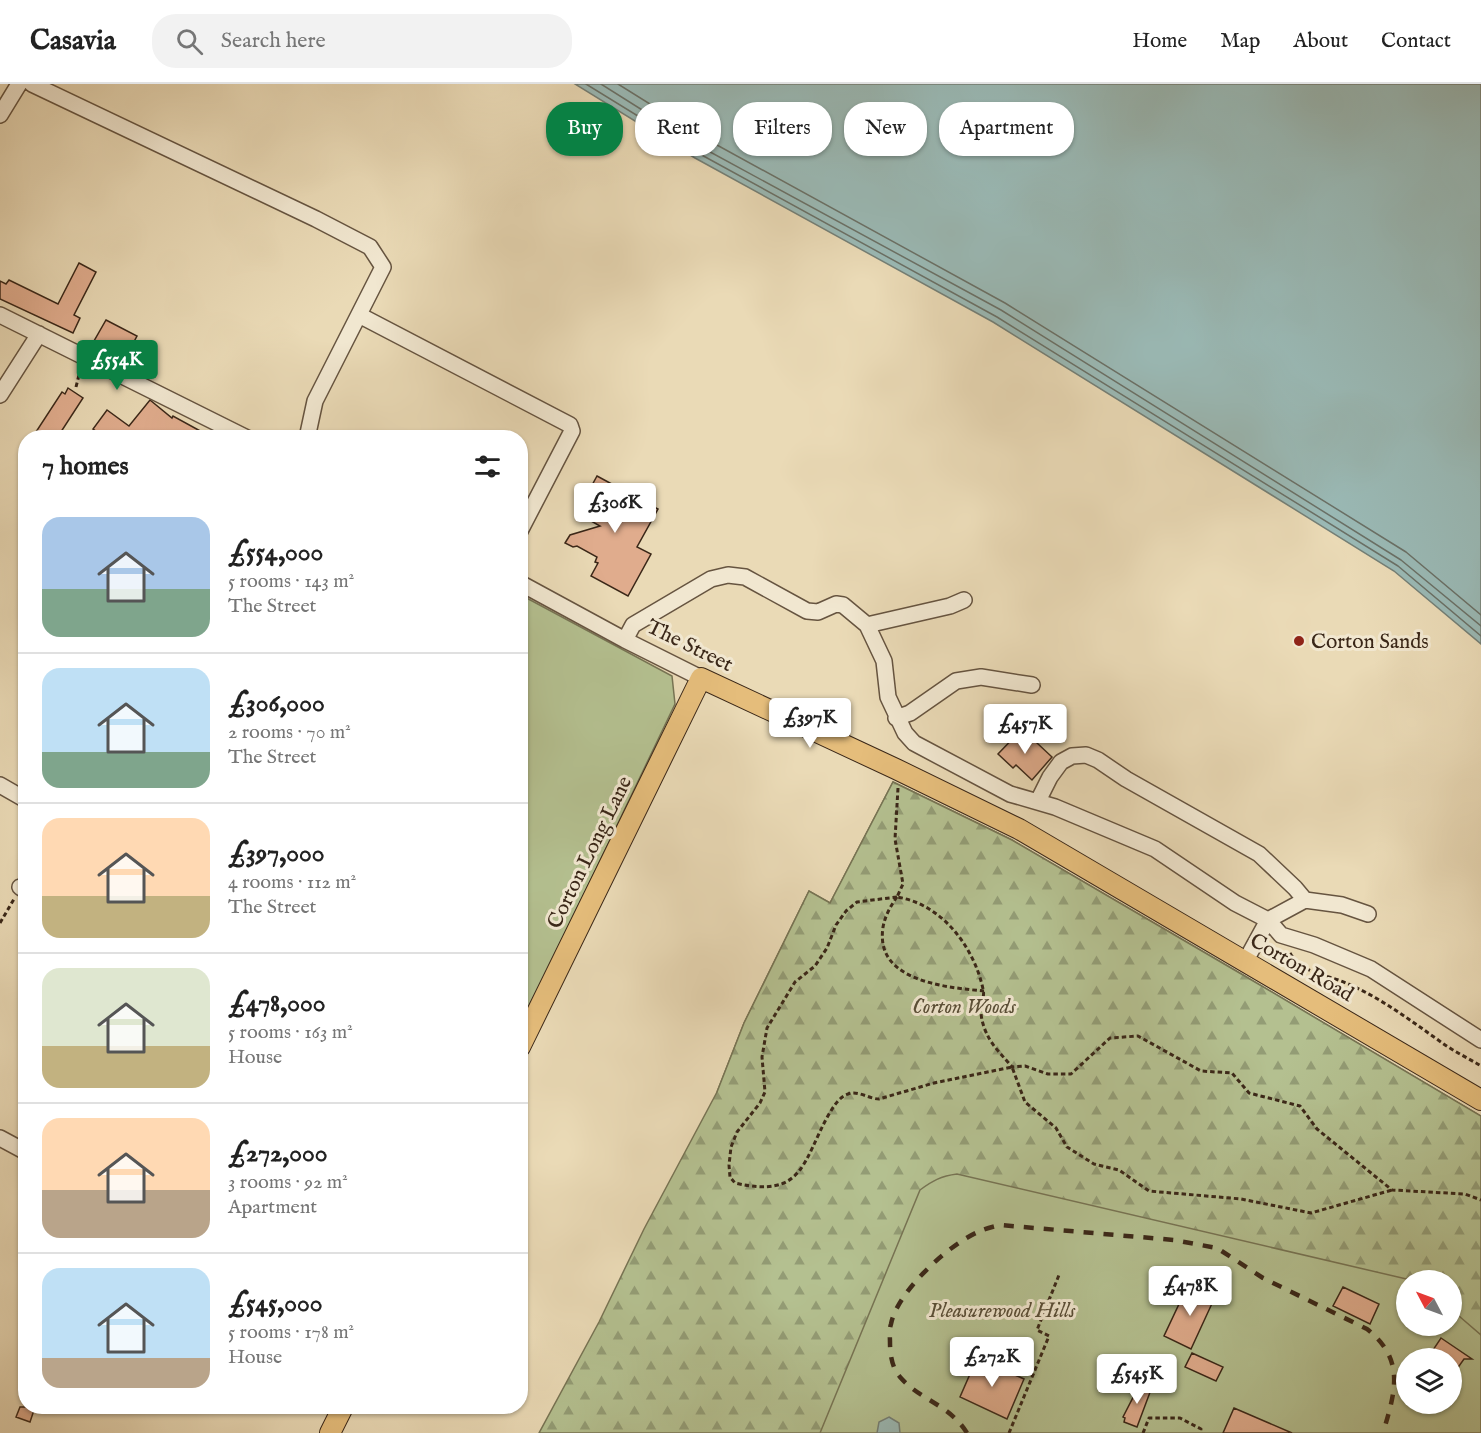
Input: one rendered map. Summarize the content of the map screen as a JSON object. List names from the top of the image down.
{
  "streets": {
    "main road": ["The Street", "Corton Long Lane", "Corton Road"]
  },
  "crossings": [
    ["The Street", "Corton Long Lane"],
    ["The Street", "Corton Road"]
  ],
  "parks": ["Corton Woods", "Pleasurewood Hills"],
  "places": ["Corton Sands"],
  "north": "top left",
  "page": {
    "header": "Casavia",
    "search": "Search here",
    "nav": [
      "Home",
      "Map",
      "About",
      "Contact"
    ],
    "chip": [
      "Buy",
      "Rent",
      "Filters",
      "New",
      "Apartment"
    ],
    "price": [
      "£554K",
      "£306K",
      "£397K",
      "£457K",
      "£478K",
      "£272K",
      "£545K"
    ],
    "heading": "7 homes",
    "list": [
      {
        "name": "£554,000",
        "note": "5 rooms · 143 m² · The Street"
      },
      {
        "name": "£306,000",
        "note": "2 rooms · 70 m² · The Street"
      },
      {
        "name": "£397,000",
        "note": "4 rooms · 112 m² · The Street"
      },
      {
        "name": "£478,000",
        "note": "5 rooms · 163 m² · House"
      },
      {
        "name": "£272,000",
        "note": "3 rooms · 92 m² · Apartment"
      },
      {
        "name": "£545,000",
        "note": "5 rooms · 178 m² · House"
      }
    ]
  }
}
